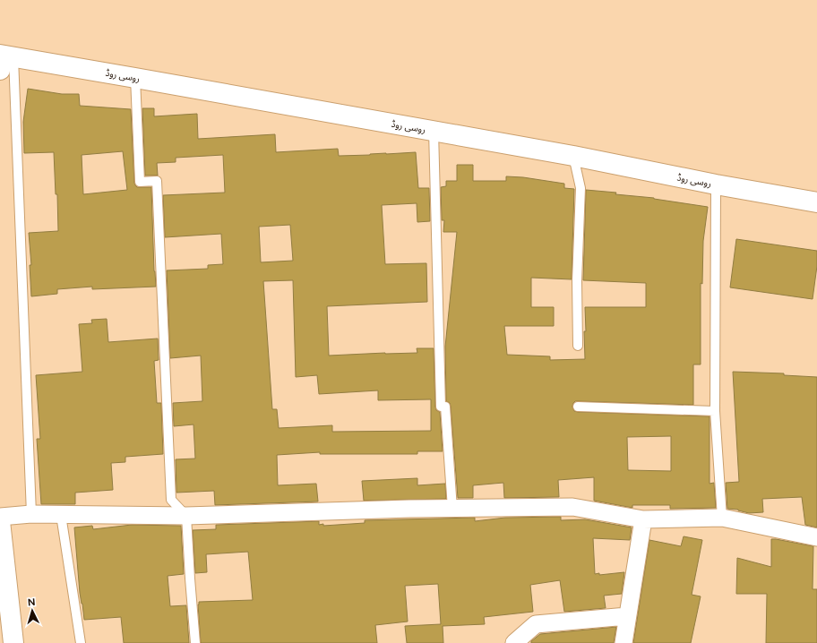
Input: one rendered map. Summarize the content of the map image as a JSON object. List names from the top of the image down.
{
  "streets": {
    "main road": ["روسی روڈ"]
  },
  "north": "top"
}
